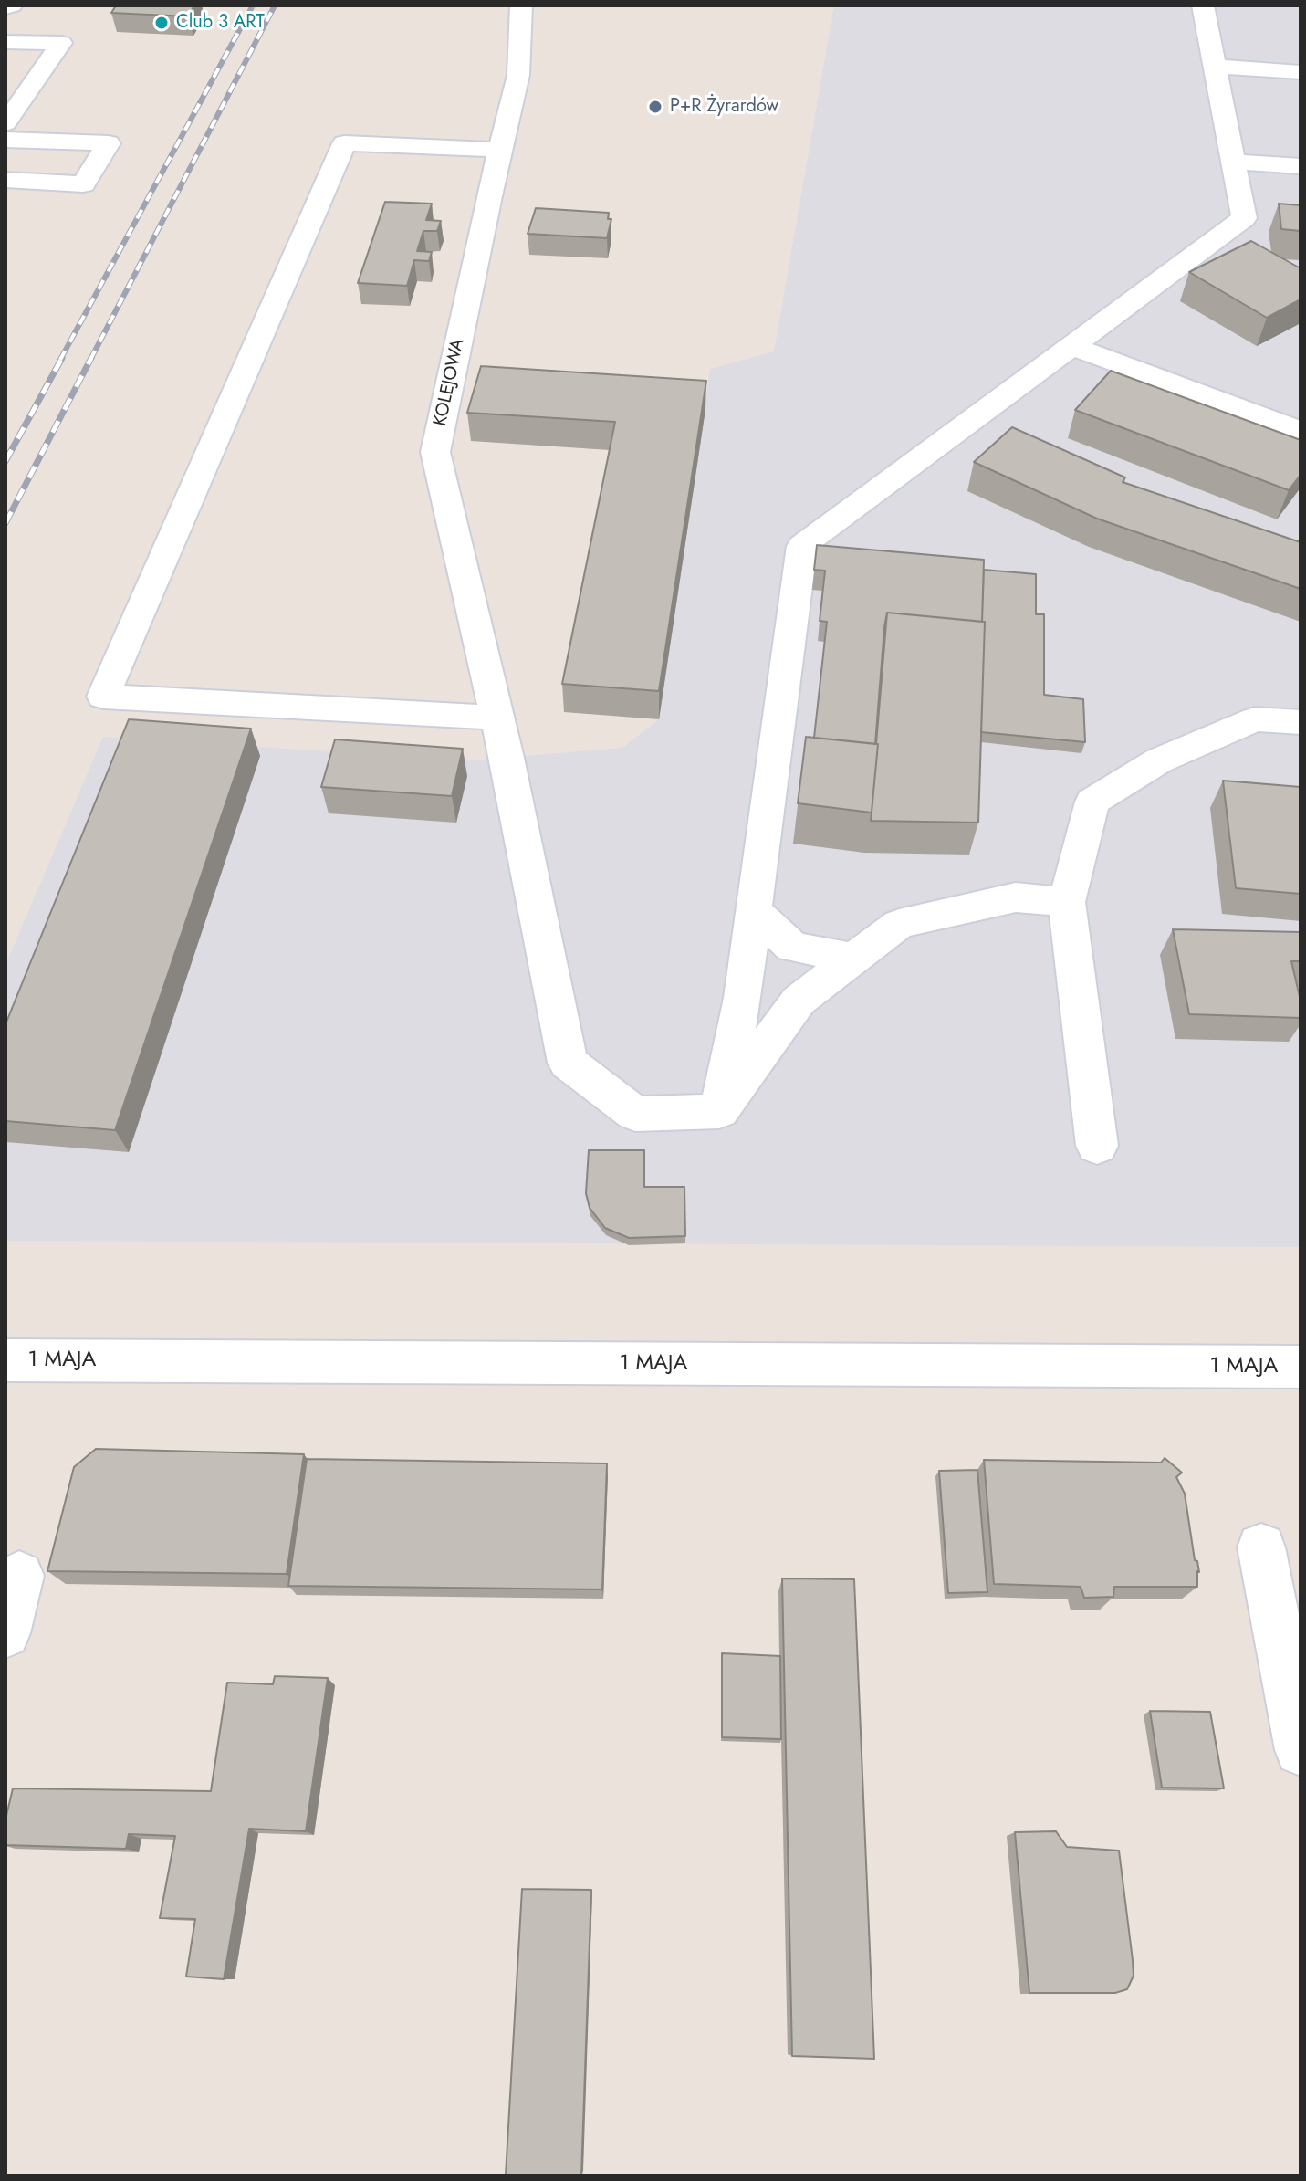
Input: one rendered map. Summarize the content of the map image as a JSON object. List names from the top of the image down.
{
  "streets": {
    "street": ["KOLEJOWA", "1 MAJA"]
  },
  "places": ["Club 3 ART", "P+R Żyrardów"]
}
